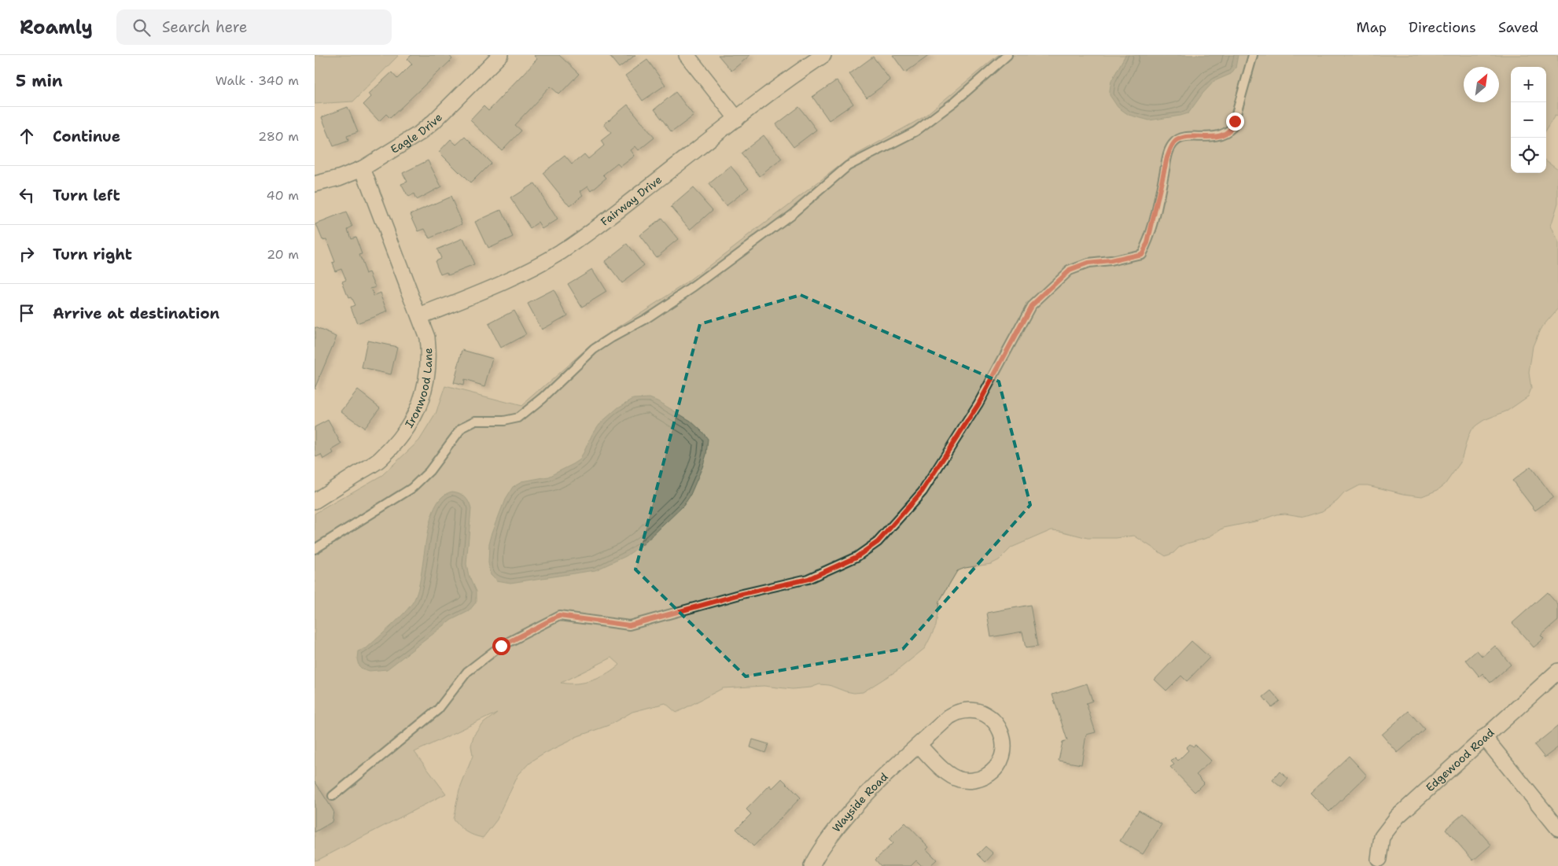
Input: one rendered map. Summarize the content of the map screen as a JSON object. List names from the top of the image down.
{
  "streets": {
    "street": [
      "Eagle Drive",
      "Fairway Drive",
      "Ironwood Lane",
      "Edgewood Road",
      "Wayside Road"
    ]
  },
  "crossings": [
    ["Eagle Drive", "Ironwood Lane"],
    ["Fairway Drive", "Ironwood Lane"]
  ],
  "north": "top right",
  "page": {
    "header": "Roamly",
    "search": "Search here",
    "nav": ["Map", "Directions", "Saved"],
    "heading": ["5 min", "Walk · 340 m"],
    "map_buttons": ["+", "−"],
    "list": [
      ["Continue", "280 m"],
      ["Turn left", "40 m"],
      ["Turn right", "20 m"],
      "Arrive at destination"
    ]
  }
}
